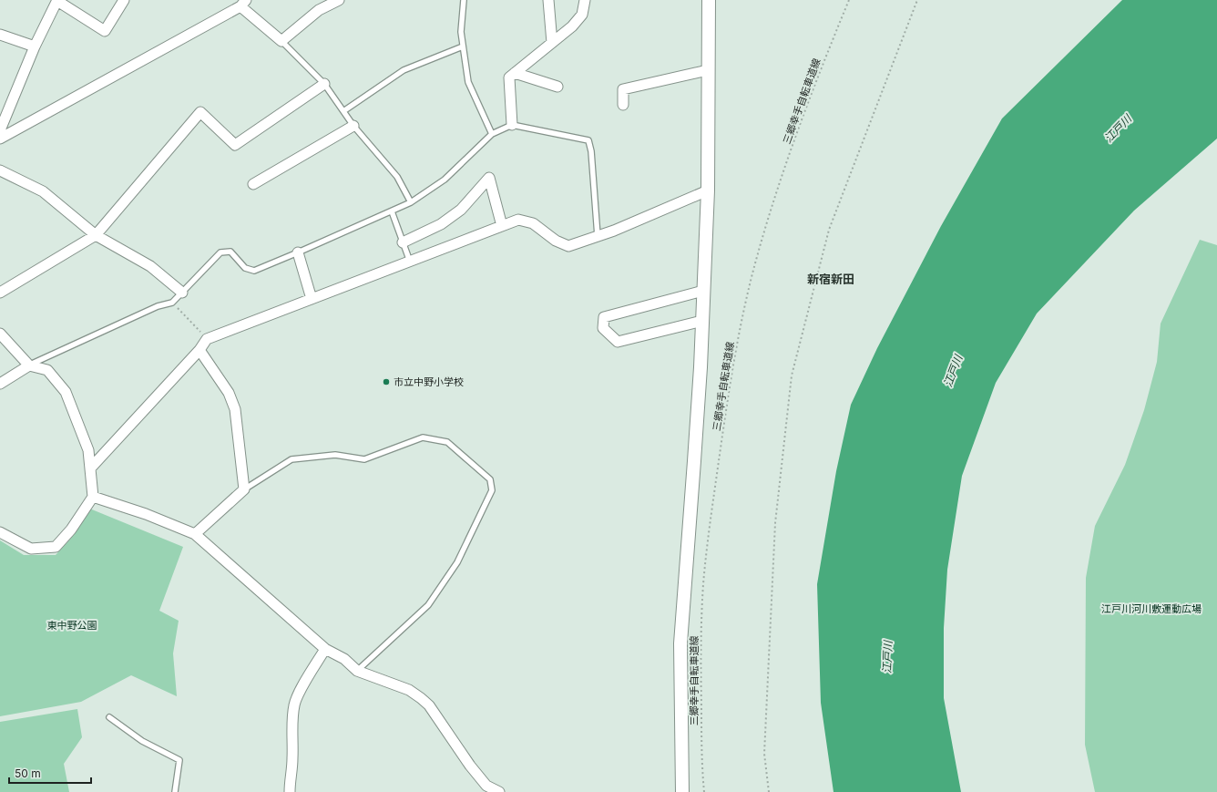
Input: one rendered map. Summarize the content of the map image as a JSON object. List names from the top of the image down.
{
  "streets": {
    "path": ["三郷幸手自転車道線"]
  },
  "districts": ["新宿新田"],
  "water": ["江戸川"],
  "parks": ["江戸川河川敷運動広場", "東中野公園"],
  "places": ["市立中野小学校"],
  "scale_bar": "50 m"
}
